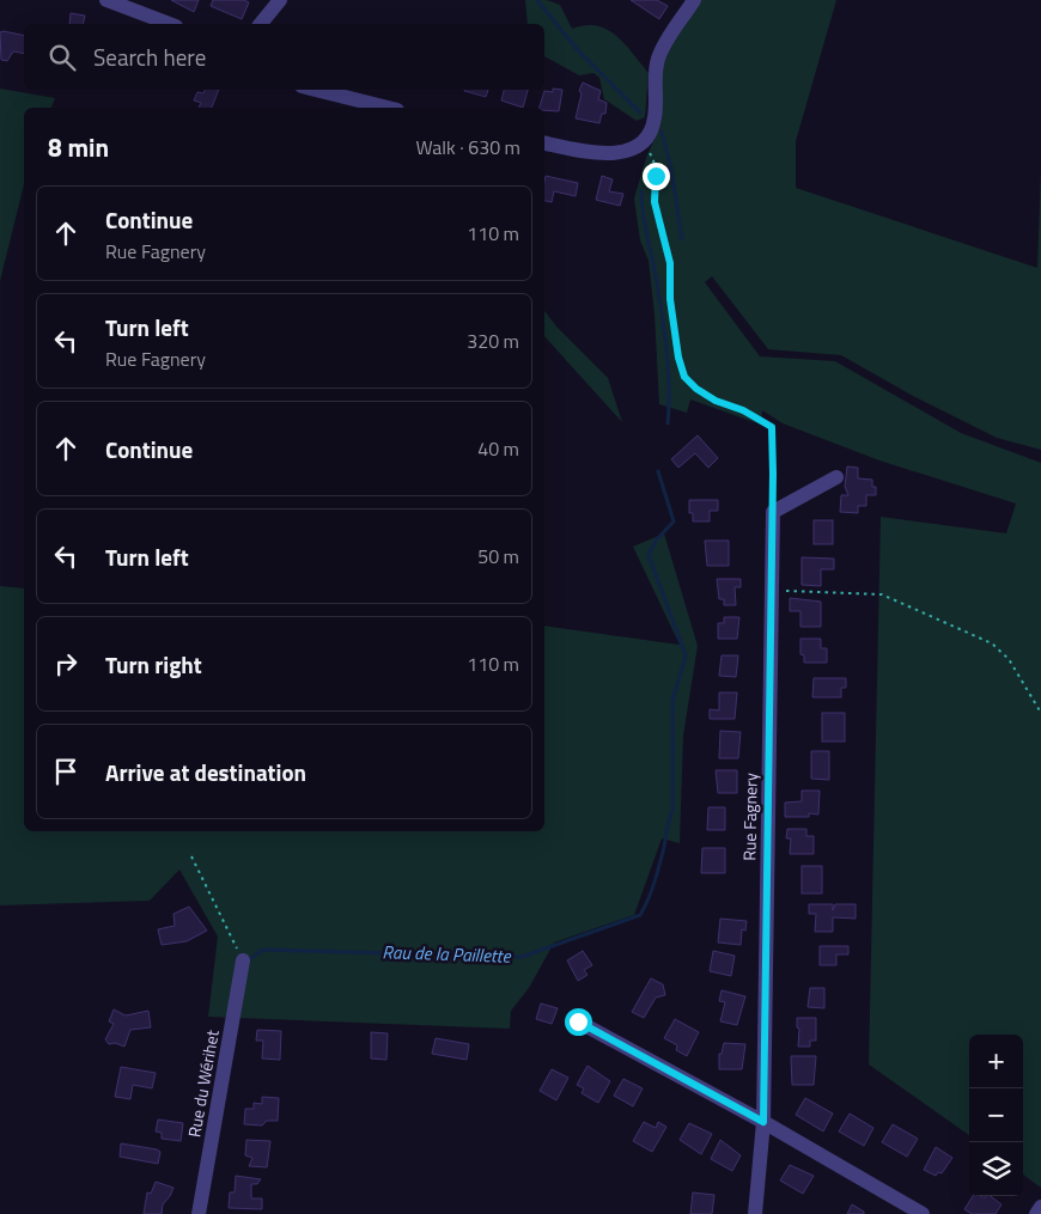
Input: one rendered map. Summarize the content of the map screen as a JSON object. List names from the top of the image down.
{
  "streets": {
    "street": ["Rue Fagnery", "Rue du Wérihet"]
  },
  "water": ["Rau de la Paillette"],
  "page": {
    "search": "Search here",
    "heading": ["8 min", "Walk · 630 m"],
    "list": [
      ["Continue", "Rue Fagnery", "110 m"],
      ["Turn left", "Rue Fagnery", "320 m"],
      ["Continue", "40 m"],
      ["Turn left", "50 m"],
      ["Turn right", "110 m"],
      "Arrive at destination"
    ],
    "map_buttons": ["+", "−"]
  }
}
